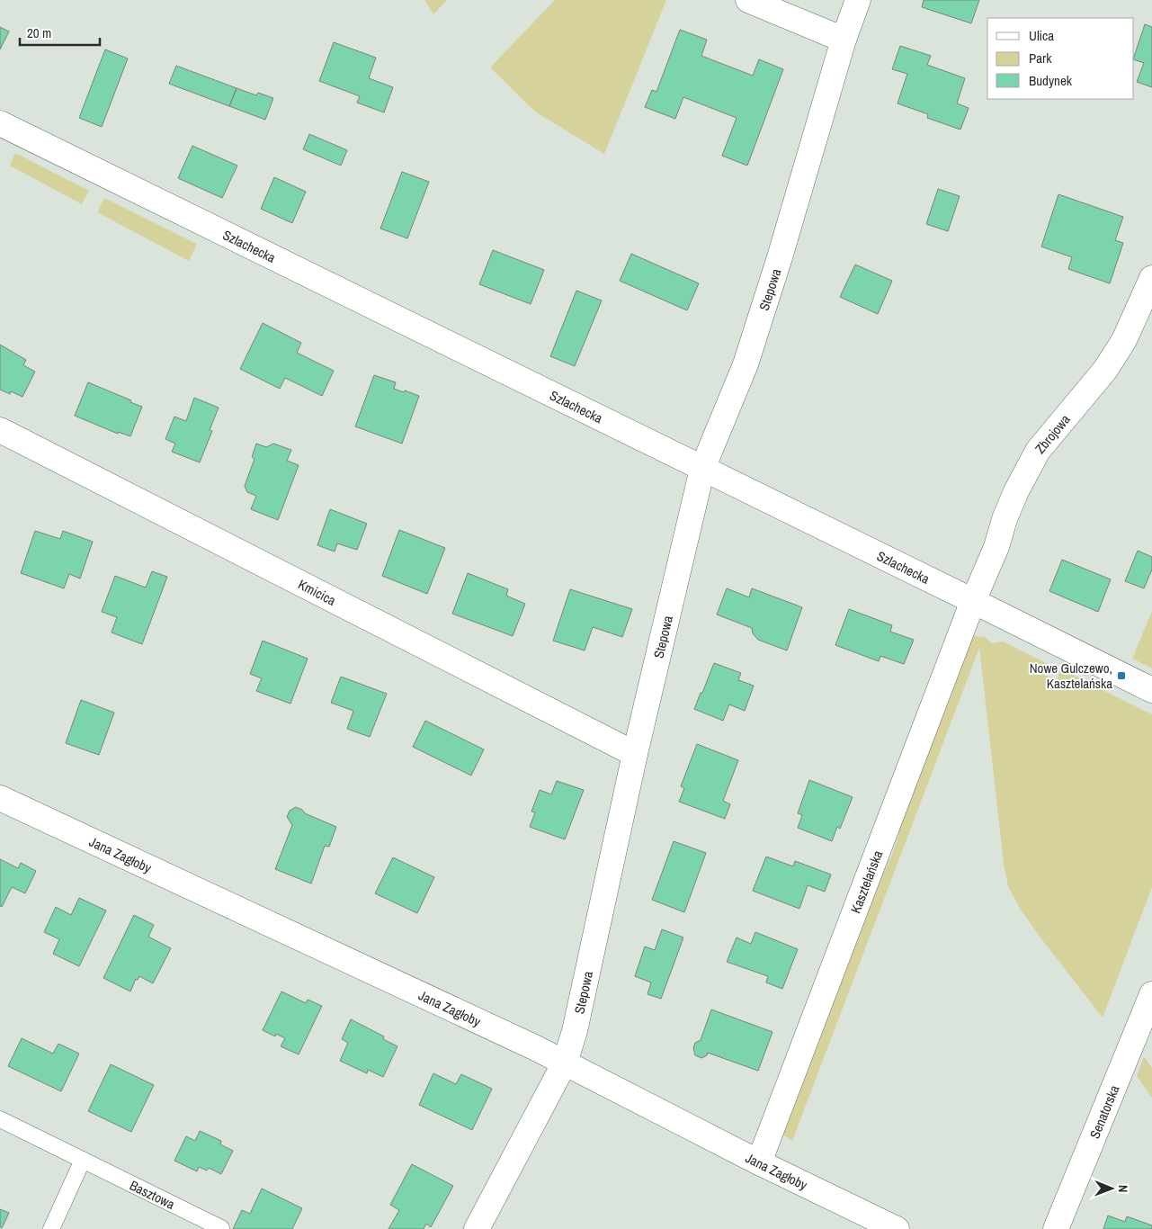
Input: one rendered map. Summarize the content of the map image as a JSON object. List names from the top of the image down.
{
  "streets": {
    "street": [
      "Szlachecka",
      "Stepowa",
      "Zbrojowa",
      "Kmicica",
      "Jana Zagłoby",
      "Kasztelańska",
      "Senatorska"
    ],
    "lane": ["Basztowa"]
  },
  "crossings": [
    ["Szlachecka", "Stepowa"],
    ["Szlachecka", "Zbrojowa"],
    ["Szlachecka", "Kasztelańska"],
    ["Stepowa", "Kmicica"],
    ["Stepowa", "Jana Zagłoby"],
    ["Zbrojowa", "Kasztelańska"],
    ["Jana Zagłoby", "Kasztelańska"]
  ],
  "places": {
    "transit": ["Nowe Gulczewo, Kasztelańska"]
  },
  "legend": ["Ulica", "Park", "Budynek"],
  "scale_bar": "20 m",
  "north": "right"
}
